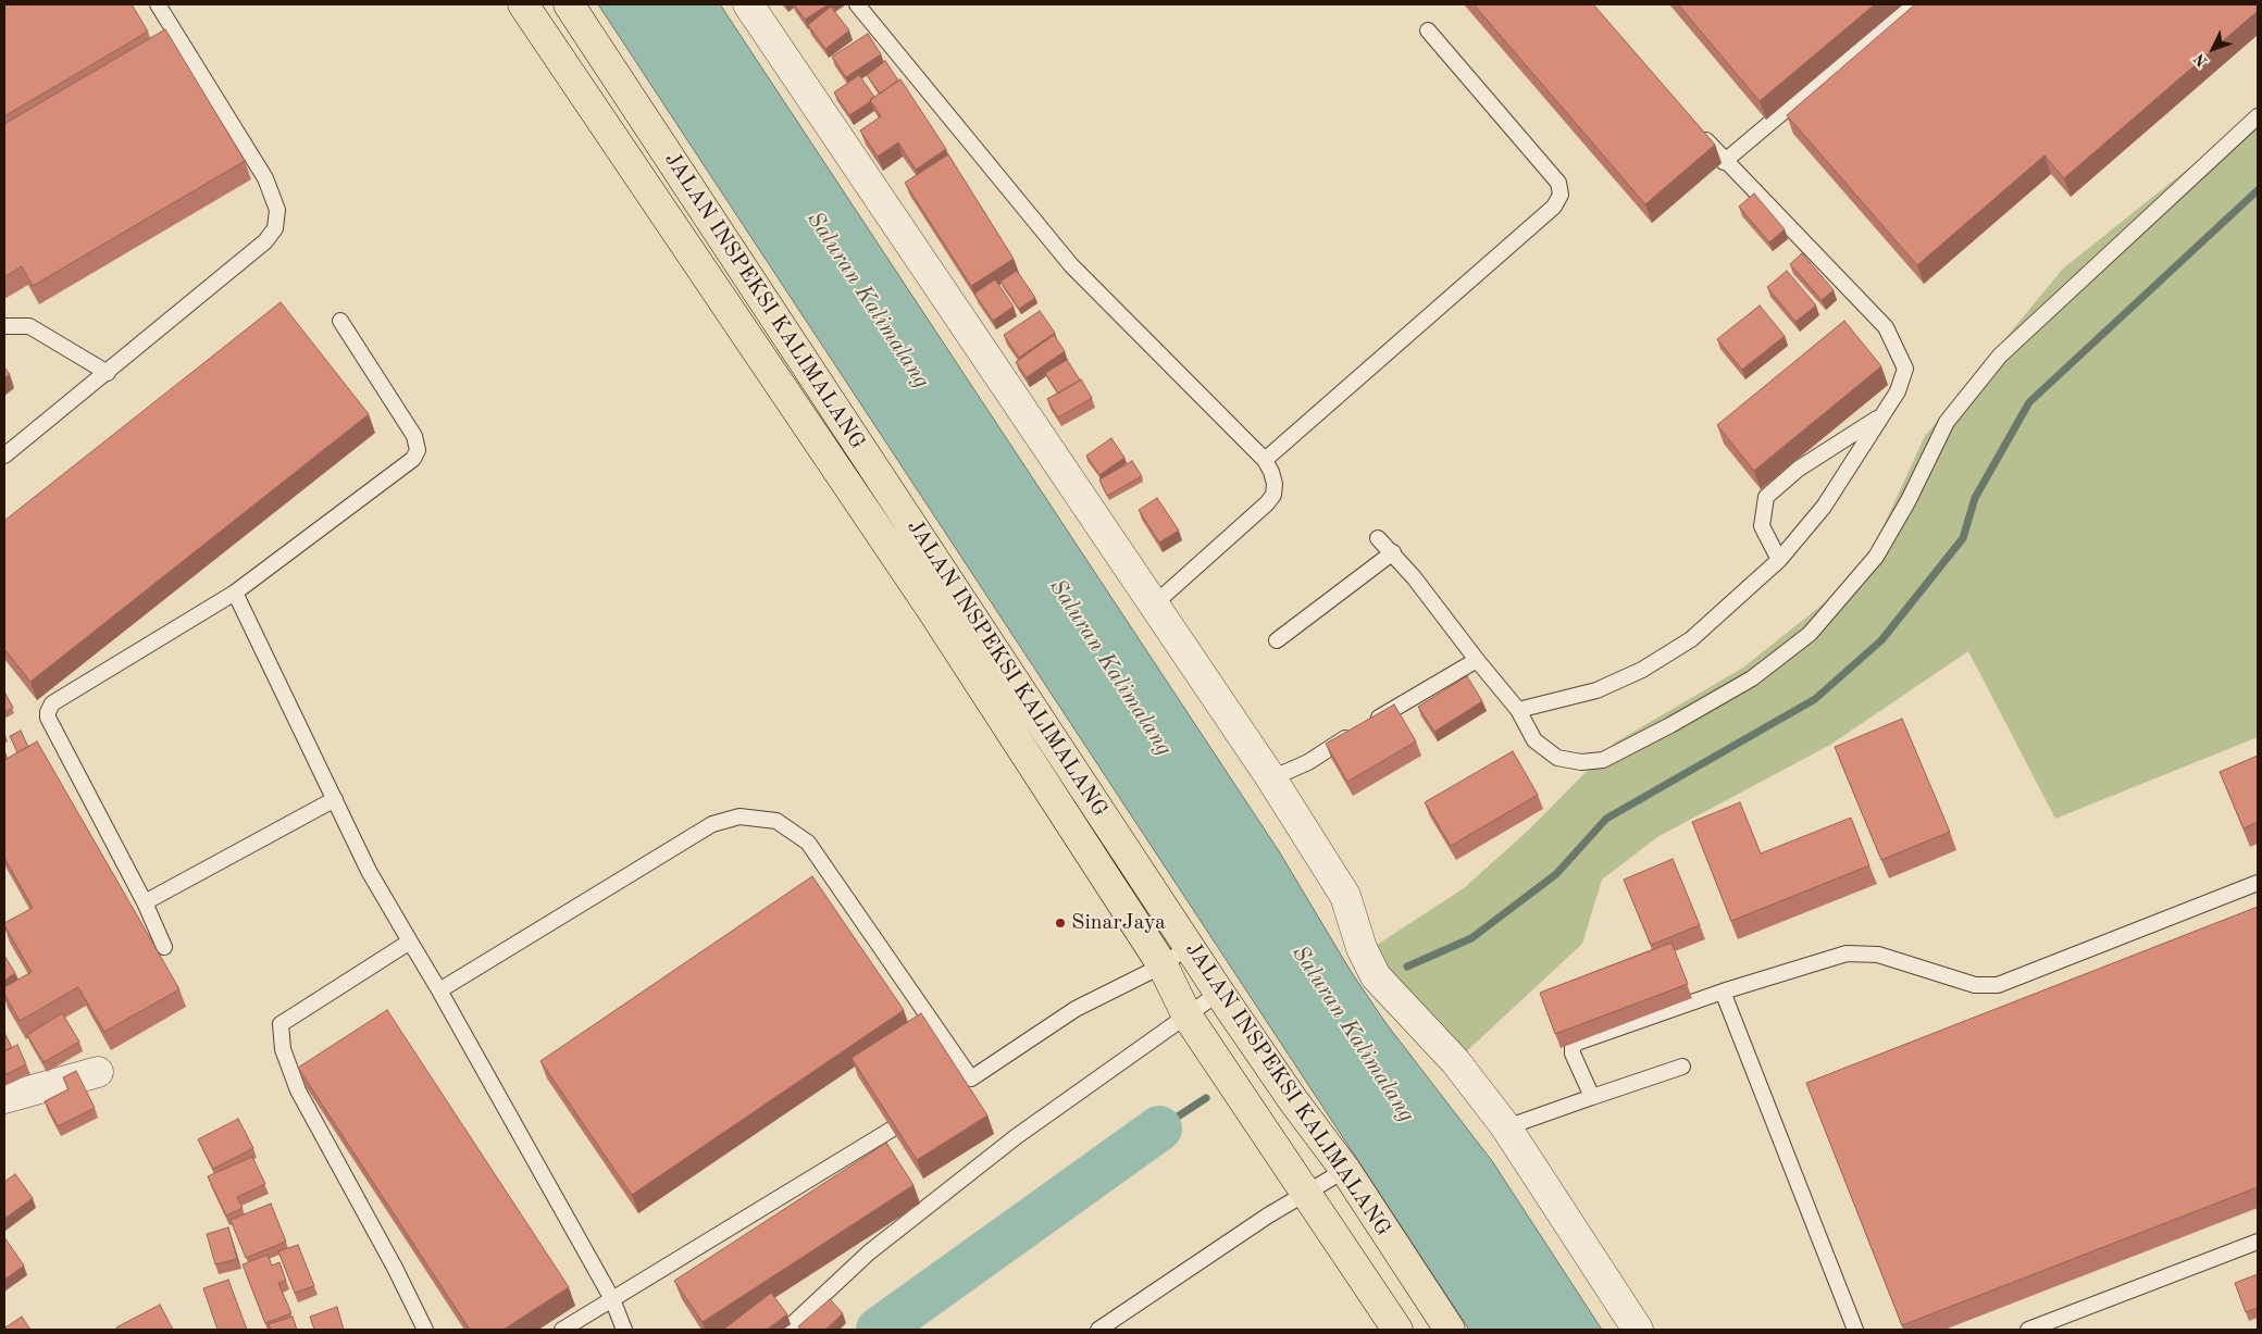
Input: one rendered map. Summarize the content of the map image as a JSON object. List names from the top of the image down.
{
  "streets": {
    "main road": ["JALAN INSPEKSI KALIMALANG"]
  },
  "water": ["Saluran Kalimalang"],
  "places": ["SinarJaya"],
  "north": "bottom left"
}
